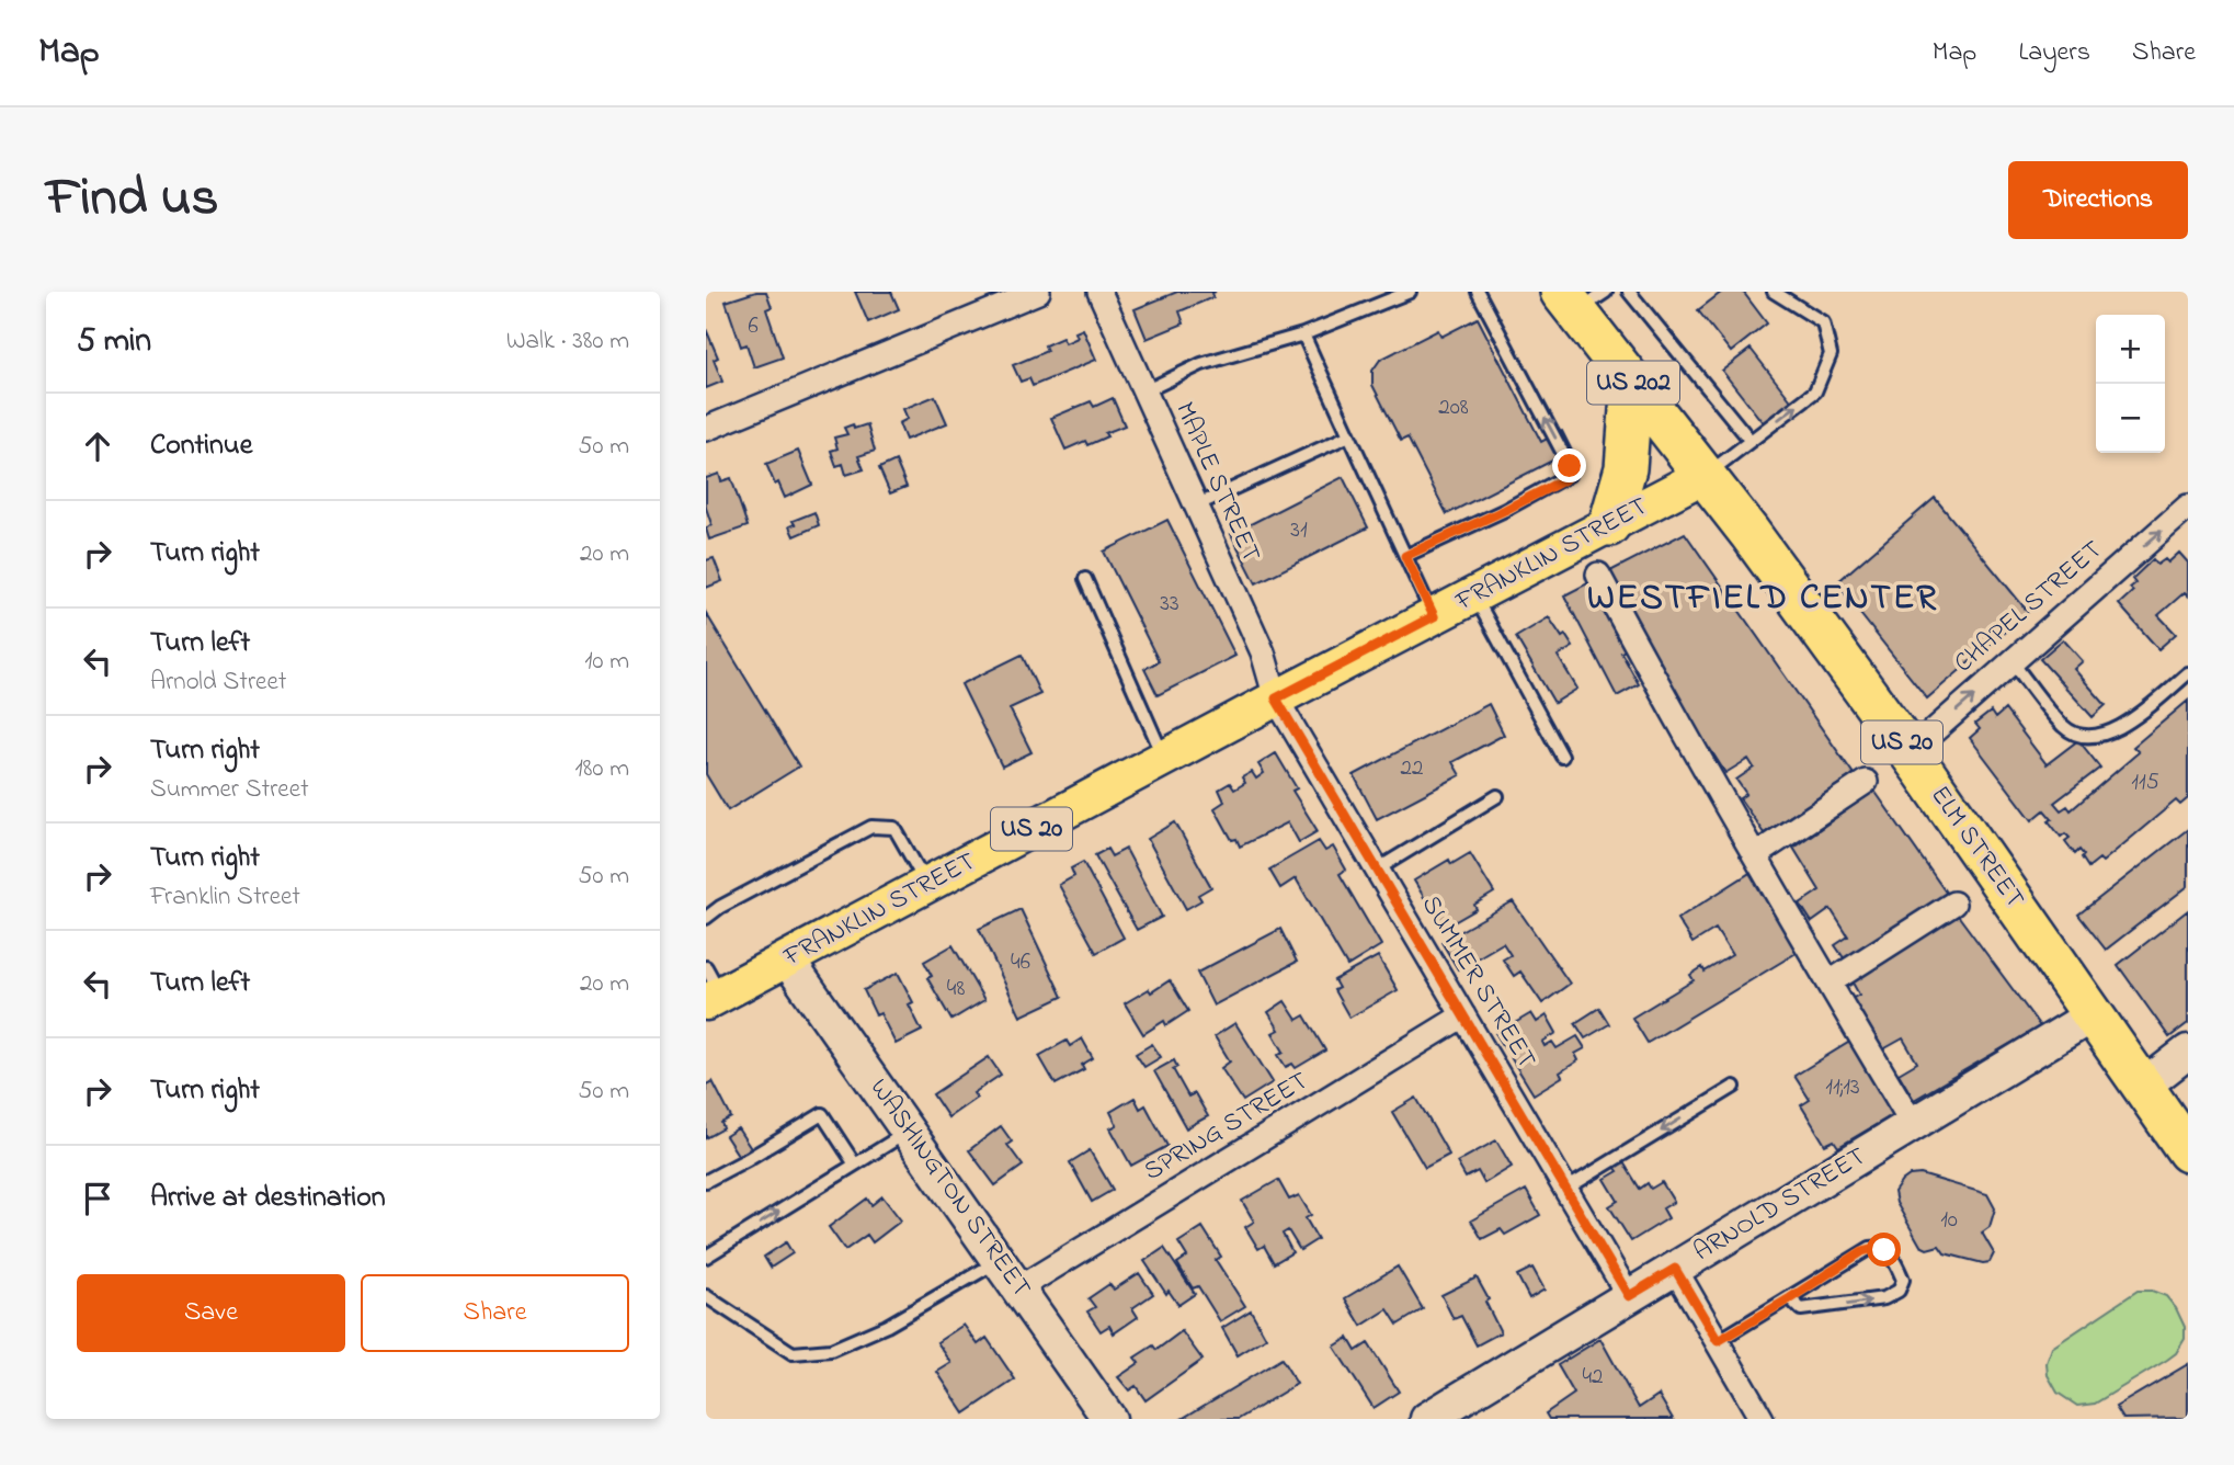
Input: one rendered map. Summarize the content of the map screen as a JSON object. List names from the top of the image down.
{
  "streets": {
    "highway": ["US 202", "US 20", "ELM STREET"],
    "main road": ["FRANKLIN STREET"],
    "street": [
      "MAPLE STREET",
      "CHAPEL STREET",
      "SUMMER STREET",
      "SPRING STREET",
      "WASHINGTON STREET",
      "ARNOLD STREET"
    ]
  },
  "crossings": [
    ["MAPLE STREET", "FRANKLIN STREET"],
    ["MAPLE STREET", "SUMMER STREET"],
    ["FRANKLIN STREET", "ELM STREET"],
    ["FRANKLIN STREET", "SUMMER STREET"],
    ["FRANKLIN STREET", "WASHINGTON STREET"],
    ["CHAPEL STREET", "ELM STREET"],
    ["ELM STREET", "ARNOLD STREET"],
    ["SUMMER STREET", "SPRING STREET"],
    ["SUMMER STREET", "ARNOLD STREET"],
    ["SPRING STREET", "WASHINGTON STREET"]
  ],
  "one_way": ["CHAPEL STREET"],
  "districts": ["WESTFIELD CENTER"],
  "house_numbers": [
    "6",
    "208",
    "31",
    "33",
    "22",
    "115",
    "46",
    "48",
    "11;13",
    "10",
    "42"
  ],
  "page": {
    "header": "Map",
    "nav": ["Map", "Layers", "Share"],
    "title": "Find us",
    "buttons": [
      "Directions",
      ["Save", "Share"]
    ],
    "heading": ["5 min", "Walk · 380 m"],
    "map_buttons": ["+", "−"],
    "list": [
      ["Continue", "50 m"],
      ["Turn right", "20 m"],
      ["Turn left", "Arnold Street", "10 m"],
      ["Turn right", "Summer Street", "180 m"],
      ["Turn right", "Franklin Street", "50 m"],
      ["Turn left", "20 m"],
      ["Turn right", "50 m"],
      "Arrive at destination"
    ]
  }
}
